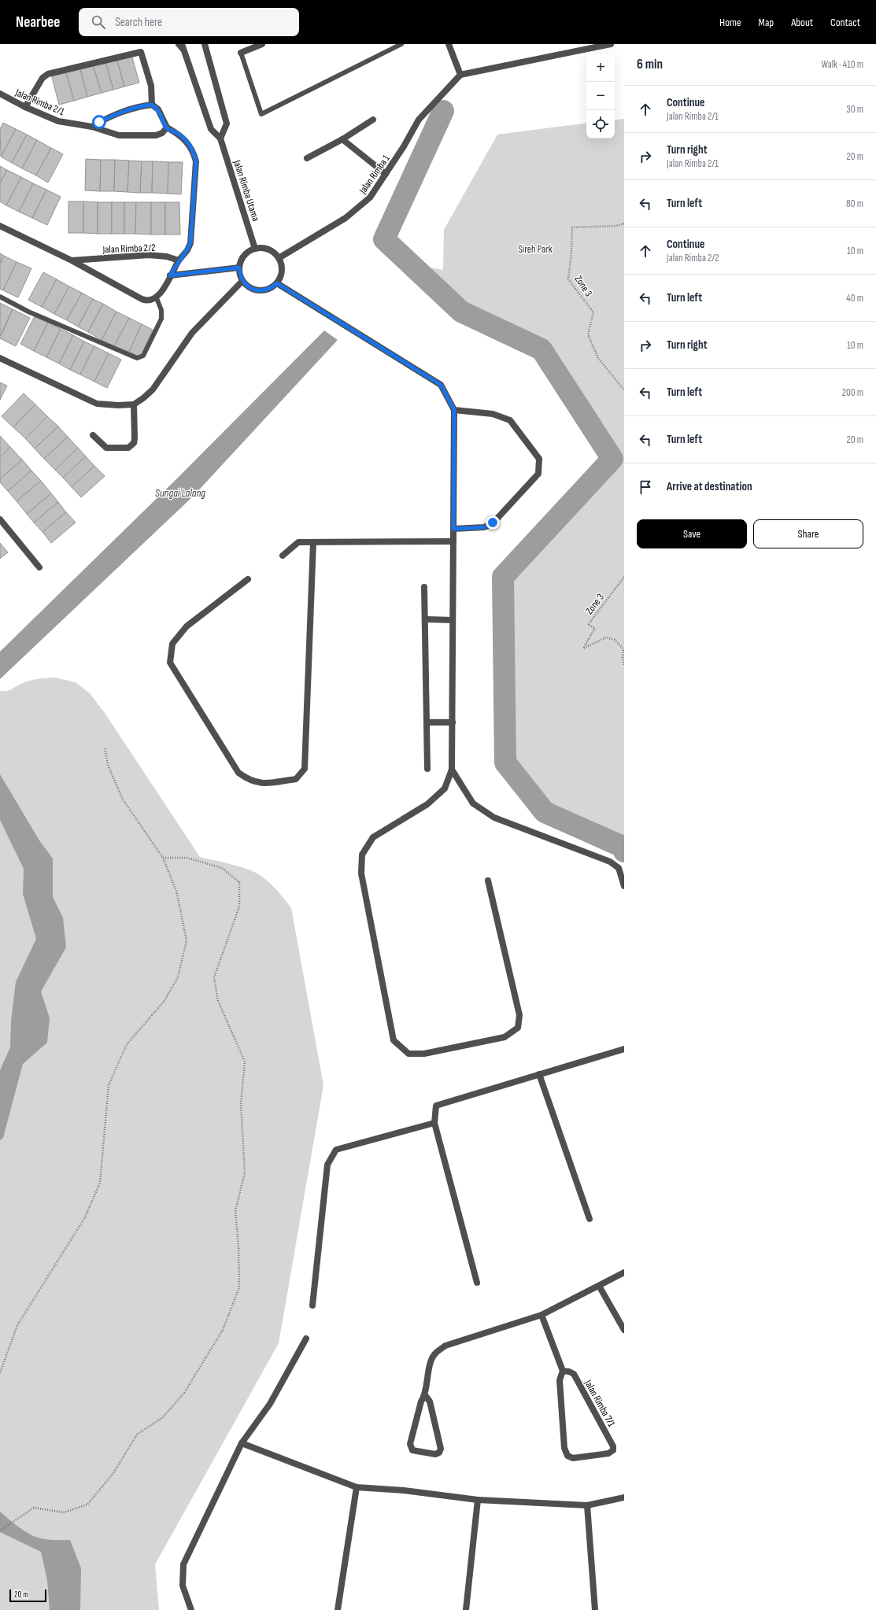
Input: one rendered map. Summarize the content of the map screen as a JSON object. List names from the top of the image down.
{
  "streets": {
    "street": [
      "Jalan Rimba 2/1",
      "Jalan Rimba 1",
      "Jalan Rimba Utama",
      "Jalan Rimba 2/2",
      "Jalan Rimba 7/1"
    ],
    "path": ["Zone 3"]
  },
  "crossings": [
    ["Jalan Rimba 1", "Jalan Rimba Utama"]
  ],
  "water": ["Sungai Lalang"],
  "parks": ["Sireh Park"],
  "scale_bar": "20 m",
  "page": {
    "header": "Nearbee",
    "search": "Search here",
    "nav": [
      "Home",
      "Map",
      "About",
      "Contact"
    ],
    "heading": ["6 min", "Walk · 410 m"],
    "map_buttons": ["+", "−"],
    "list": [
      ["Continue", "Jalan Rimba 2/1", "30 m"],
      ["Turn right", "Jalan Rimba 2/1", "20 m"],
      ["Turn left", "80 m"],
      ["Continue", "Jalan Rimba 2/2", "10 m"],
      ["Turn left", "40 m"],
      ["Turn right", "10 m"],
      ["Turn left", "200 m"],
      ["Turn left", "20 m"],
      "Arrive at destination"
    ],
    "buttons": ["Save", "Share"],
    "scale": "20 m"
  }
}
